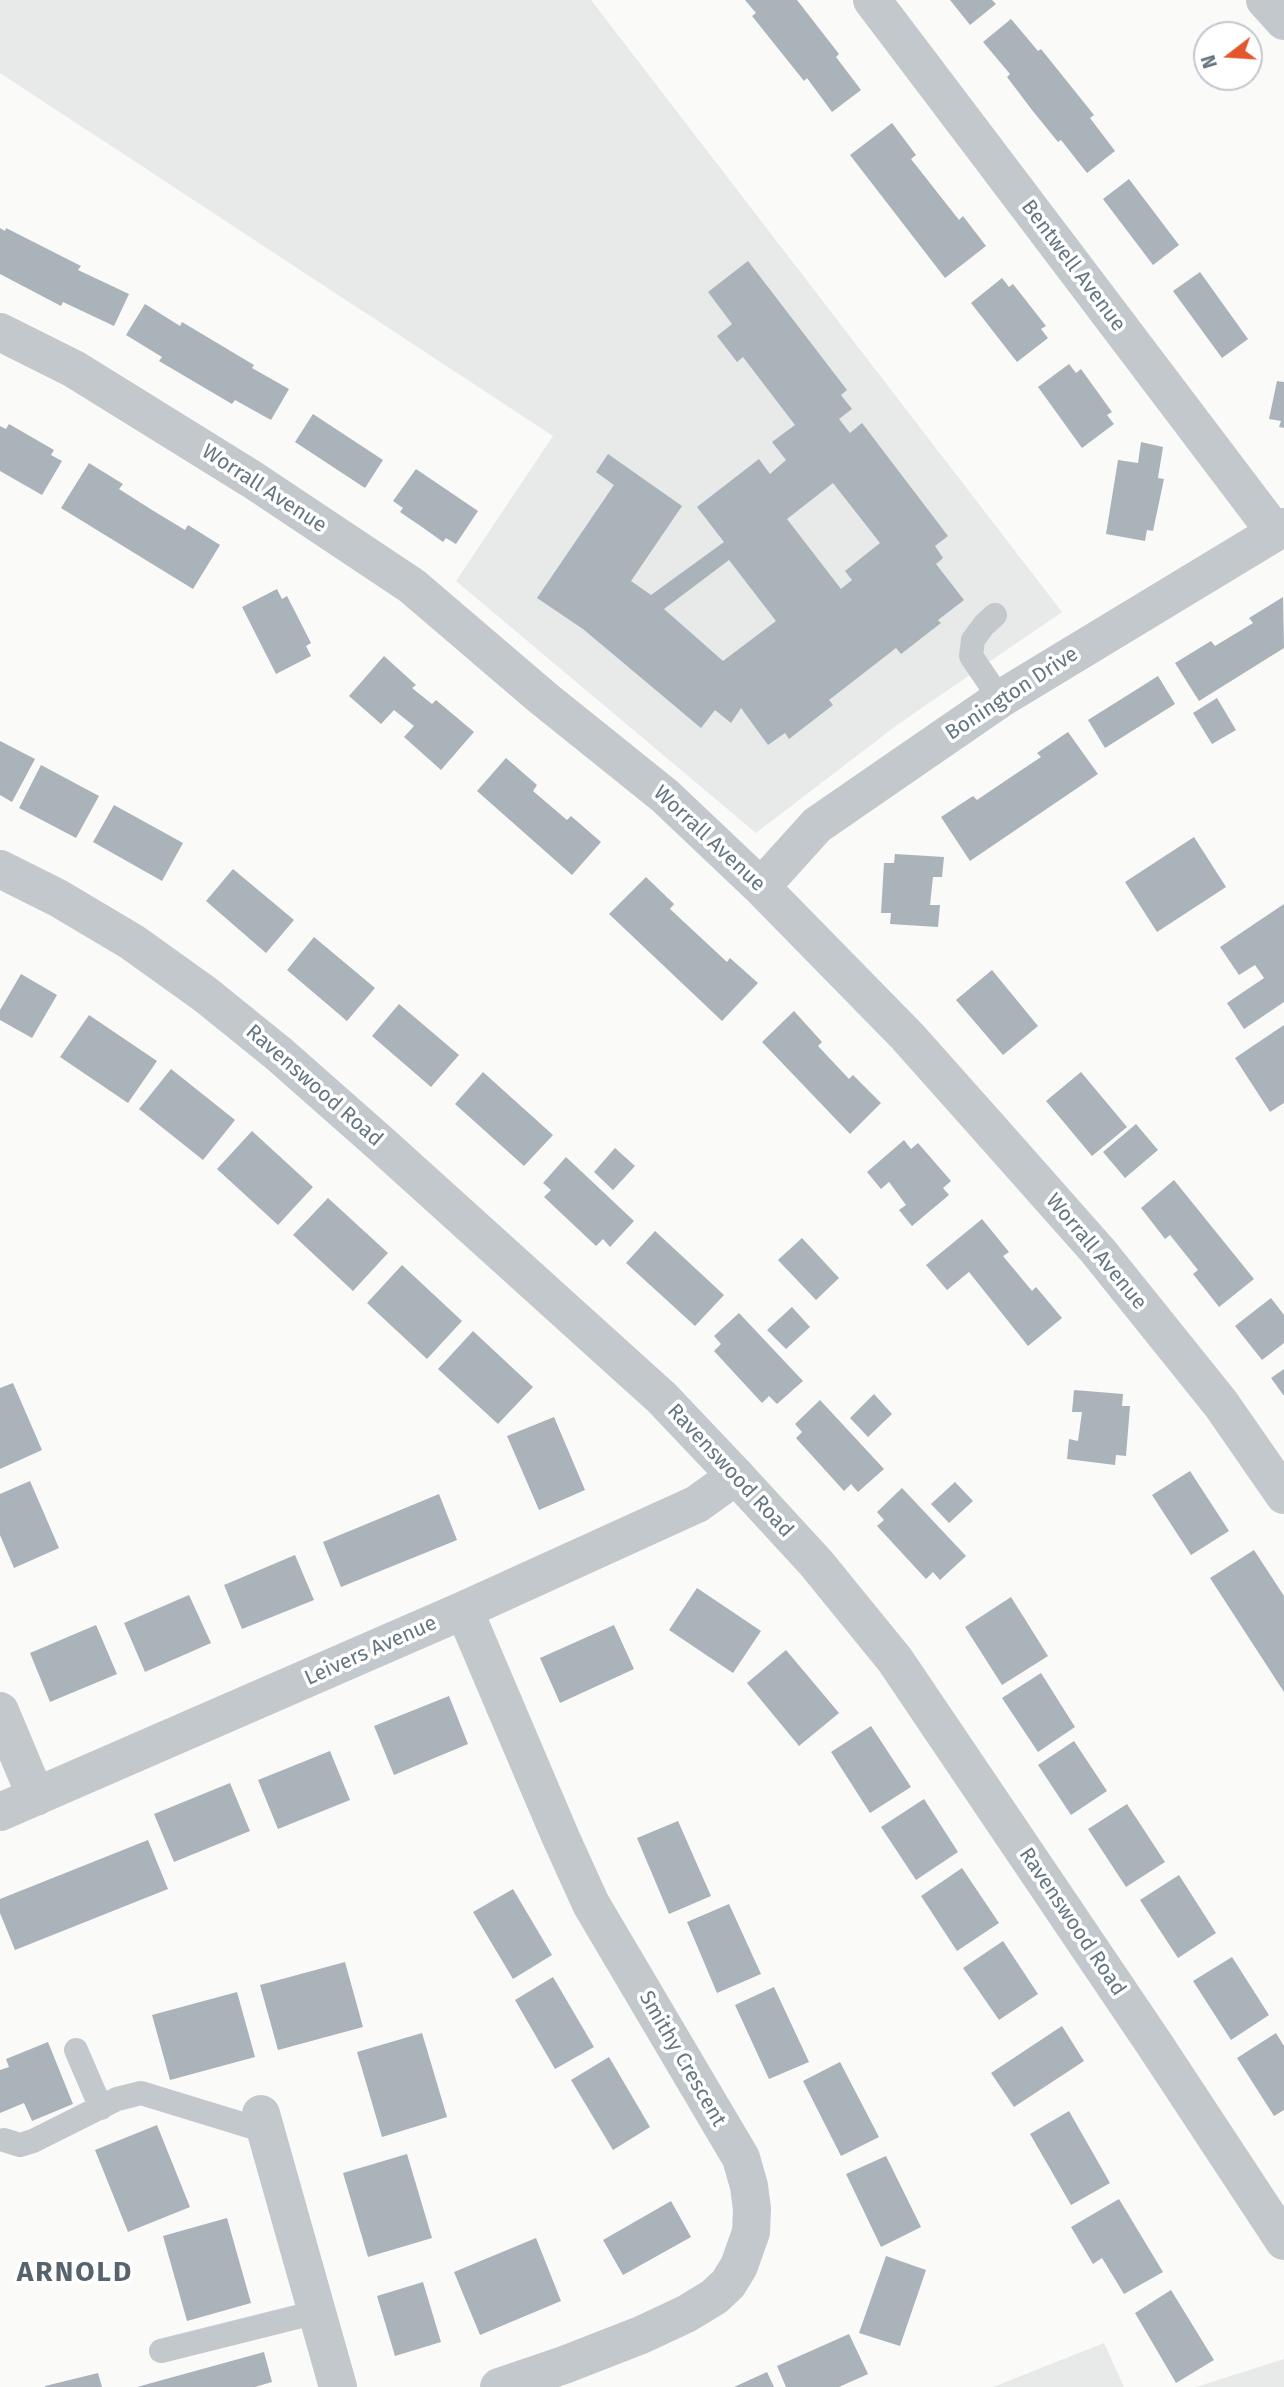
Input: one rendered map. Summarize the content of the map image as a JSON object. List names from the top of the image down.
{
  "streets": {
    "street": [
      "Bentwell Avenue",
      "Worrall Avenue",
      "Bonington Drive",
      "Ravenswood Road",
      "Leivers Avenue",
      "Smithy Crescent"
    ]
  },
  "crossings": [
    ["Bentwell Avenue", "Bonington Drive"],
    ["Worrall Avenue", "Bonington Drive"],
    ["Ravenswood Road", "Leivers Avenue"],
    ["Leivers Avenue", "Smithy Crescent"]
  ],
  "districts": ["ARNOLD"],
  "north": "left"
}
